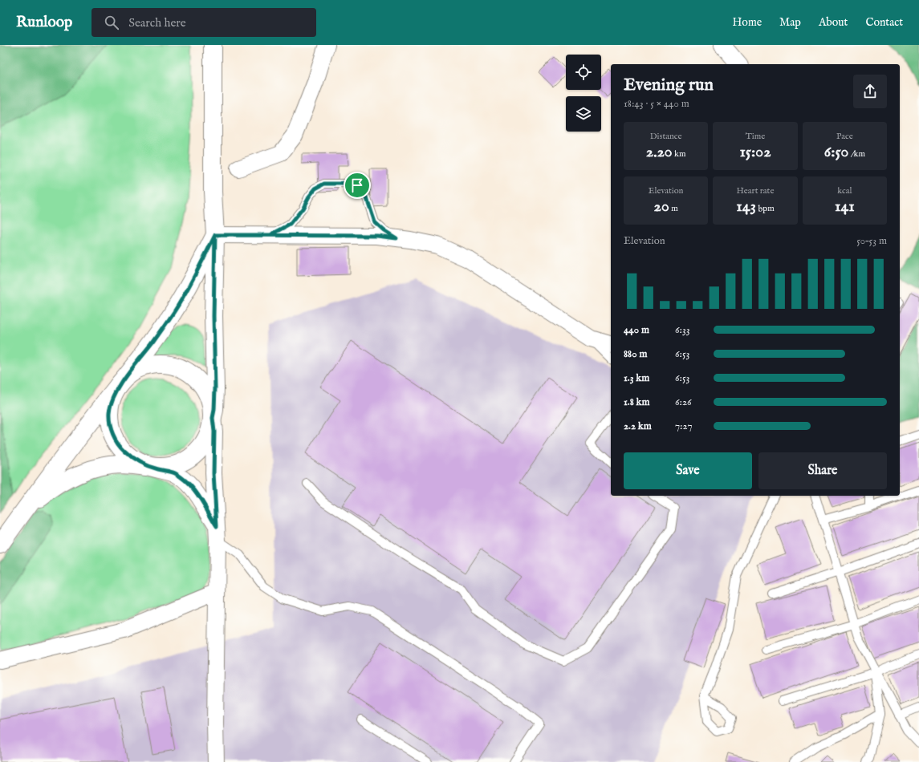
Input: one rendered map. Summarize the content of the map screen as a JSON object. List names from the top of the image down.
{
  "page": {
    "header": "Runloop",
    "search": "Search here",
    "nav": [
      "Home",
      "Map",
      "About",
      "Contact"
    ],
    "heading": ["Evening run", "18:43 · 5 × 440 m"],
    "stats": [
      ["Distance", "2.20 km"],
      ["Time", "15:02"],
      ["Pace", "6:50 /km"],
      ["Elevation", "20 m"],
      ["Heart rate", "143 bpm"],
      ["kcal", "141"]
    ],
    "chart": ["Elevation", "50–53 m"],
    "list": [
      {
        "name": "440 m",
        "note": "6:33"
      },
      {
        "name": "880 m",
        "note": "6:53"
      },
      {
        "name": "1.3 km",
        "note": "6:53"
      },
      {
        "name": "1.8 km",
        "note": "6:26"
      },
      {
        "name": "2.2 km",
        "note": "7:27"
      }
    ],
    "buttons": ["Save", "Share"]
  }
}
